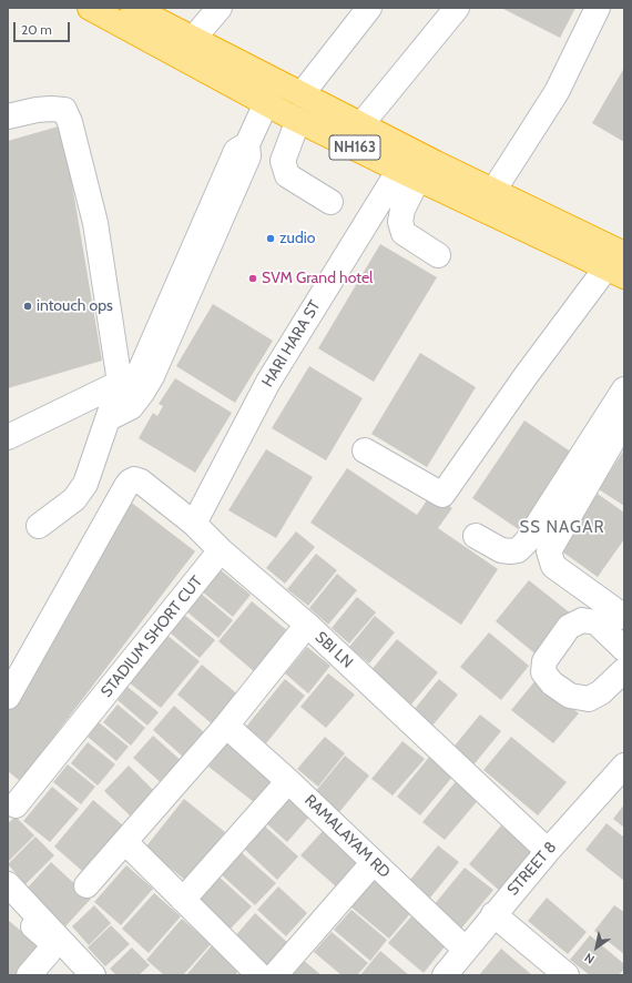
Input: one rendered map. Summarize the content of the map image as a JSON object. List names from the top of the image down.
{
  "streets": {
    "highway": ["NH163"],
    "street": [
      "HARI HARA ST",
      "STADIUM SHORT CUT",
      "SBI LN",
      "RAMALAYAM RD",
      "STREET 8"
    ]
  },
  "crossings": [
    ["NH163", "HARI HARA ST"],
    ["SBI LN", "RAMALAYAM RD"],
    ["SBI LN", "STREET 8"],
    ["RAMALAYAM RD", "STREET 8"]
  ],
  "districts": ["SS NAGAR"],
  "places": ["zudio", "SVM Grand hotel", "intouch ops"],
  "scale_bar": "20 m",
  "north": "bottom left"
}
